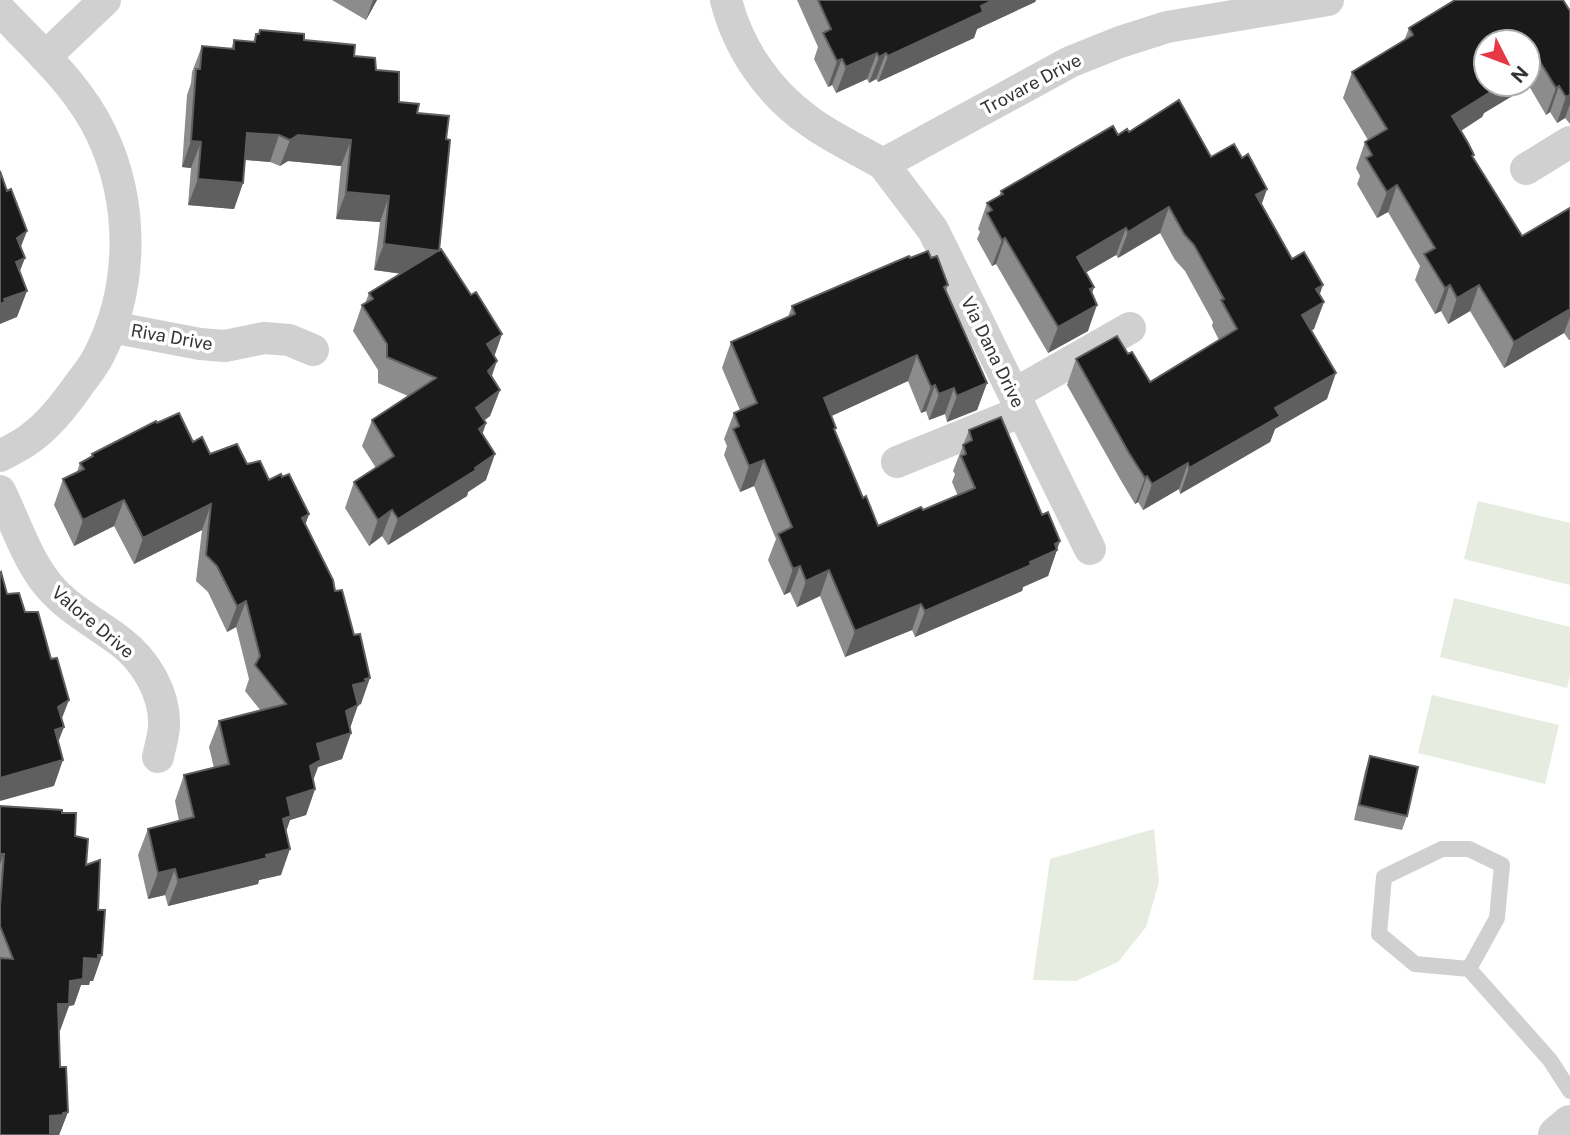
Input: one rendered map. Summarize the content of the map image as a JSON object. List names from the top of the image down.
{
  "streets": {
    "street": [
      "Trovare Drive",
      "Riva Drive",
      "Via Dana Drive",
      "Valore Drive"
    ]
  },
  "crossings": [
    ["Trovare Drive", "Via Dana Drive"]
  ],
  "north": "bottom right"
}
